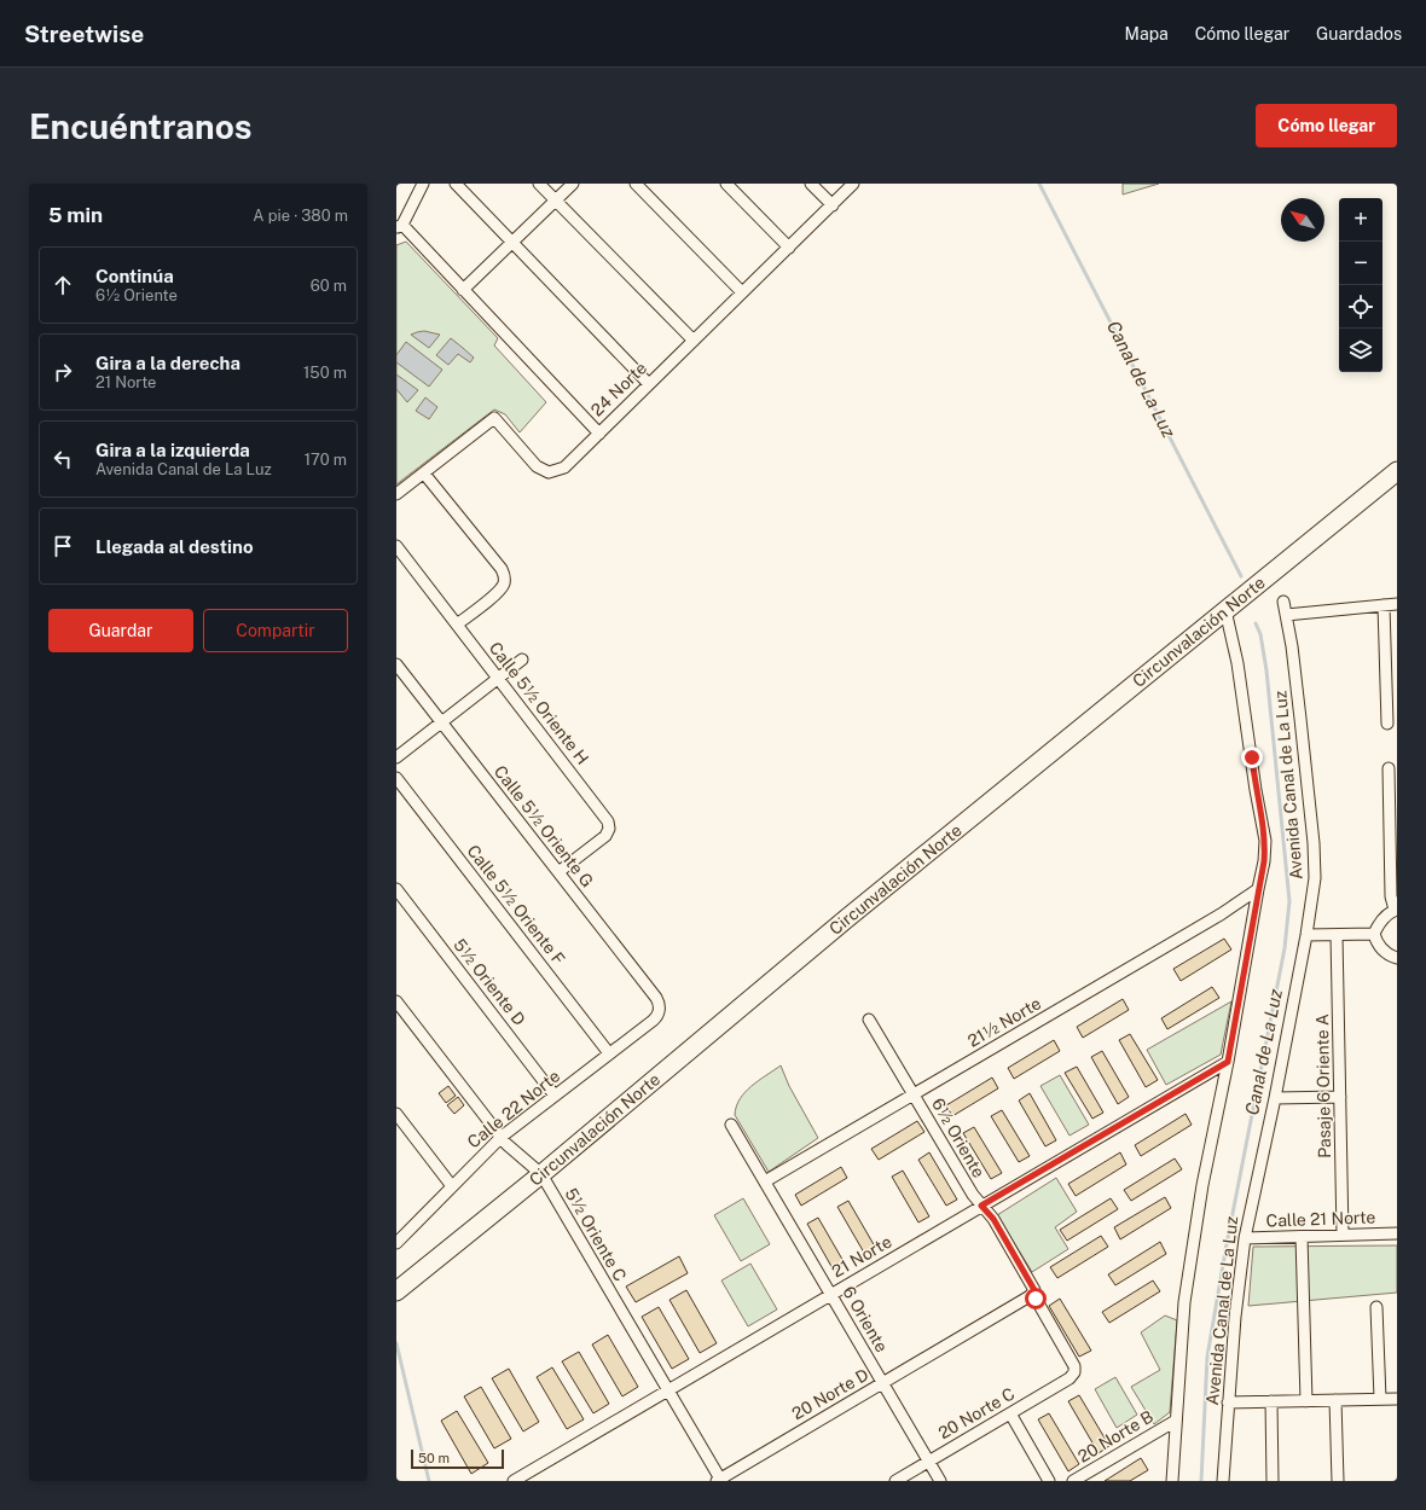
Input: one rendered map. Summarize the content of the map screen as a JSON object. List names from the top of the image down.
{
  "streets": {
    "main road": ["Circunvalación Norte"],
    "street": [
      "24 Norte",
      "Calle 5½ Oriente H",
      "Avenida Canal de La Luz",
      "Calle 5½ Oriente G",
      "Calle 5½ Oriente F",
      "5½ Oriente D",
      "21½ Norte",
      "Pasaje 6 Oriente A",
      "Calle 22 Norte",
      "6½ Oriente",
      "Calle 21 Norte",
      "5½ Oriente C",
      "21 Norte",
      "6 Oriente",
      "20 Norte D",
      "20 Norte C",
      "20 Norte B"
    ]
  },
  "crossings": [
    ["Circunvalación Norte", "Avenida Canal de La Luz"],
    ["Circunvalación Norte", "5½ Oriente C"],
    ["Calle 5½ Oriente H", "Calle 5½ Oriente G"],
    ["Avenida Canal de La Luz", "21½ Norte"],
    ["Avenida Canal de La Luz", "Calle 21 Norte"],
    ["Avenida Canal de La Luz", "21 Norte"],
    ["Avenida Canal de La Luz", "20 Norte B"],
    ["Calle 5½ Oriente G", "Calle 22 Norte"],
    ["Calle 5½ Oriente F", "Calle 22 Norte"],
    ["5½ Oriente D", "Calle 22 Norte"],
    ["21½ Norte", "6½ Oriente"],
    ["21½ Norte", "6 Oriente"],
    ["Pasaje 6 Oriente A", "Calle 21 Norte"],
    ["Calle 22 Norte", "5½ Oriente C"],
    ["6½ Oriente", "21 Norte"],
    ["6½ Oriente", "20 Norte D"],
    ["6½ Oriente", "20 Norte C"],
    ["5½ Oriente C", "21 Norte"],
    ["5½ Oriente C", "20 Norte D"],
    ["21 Norte", "6 Oriente"],
    ["6 Oriente", "20 Norte D"],
    ["6 Oriente", "20 Norte C"]
  ],
  "water": ["Canal de La Luz"],
  "scale_bar": "50 m",
  "north": "top left",
  "page": {
    "header": "Streetwise",
    "nav": ["Mapa", "Cómo llegar", "Guardados"],
    "buttons": [
      "Cómo llegar",
      ["Guardar", "Compartir"]
    ],
    "title": "Encuéntranos",
    "heading": ["5 min", "A pie · 380 m"],
    "map_buttons": ["+", "−"],
    "list": [
      ["Continúa", "6½ Oriente", "60 m"],
      ["Gira a la derecha", "21 Norte", "150 m"],
      ["Gira a la izquierda", "Avenida Canal de La Luz", "170 m"],
      "Llegada al destino"
    ],
    "scale": "50 m"
  }
}
